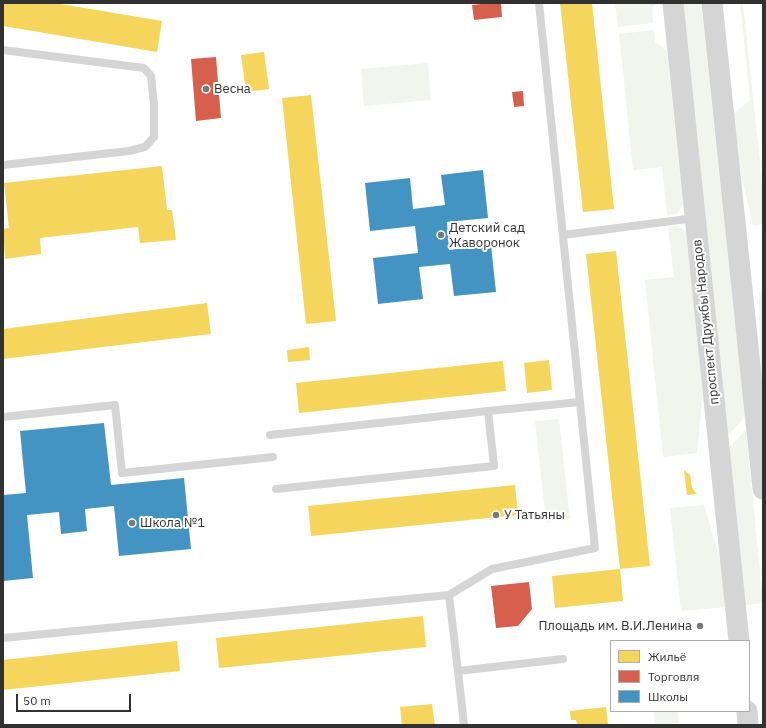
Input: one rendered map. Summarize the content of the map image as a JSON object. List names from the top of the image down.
{
  "streets": {
    "street": ["проспект Дружбы Народов"]
  },
  "places": [
    "Весна",
    "Детский сад Жаворонок",
    "У Татьяны",
    "Школа №1",
    "Площадь им. В.И.Ленина"
  ],
  "legend": ["Жильё", "Торговля", "Школы"],
  "scale_bar": "50 m"
}
